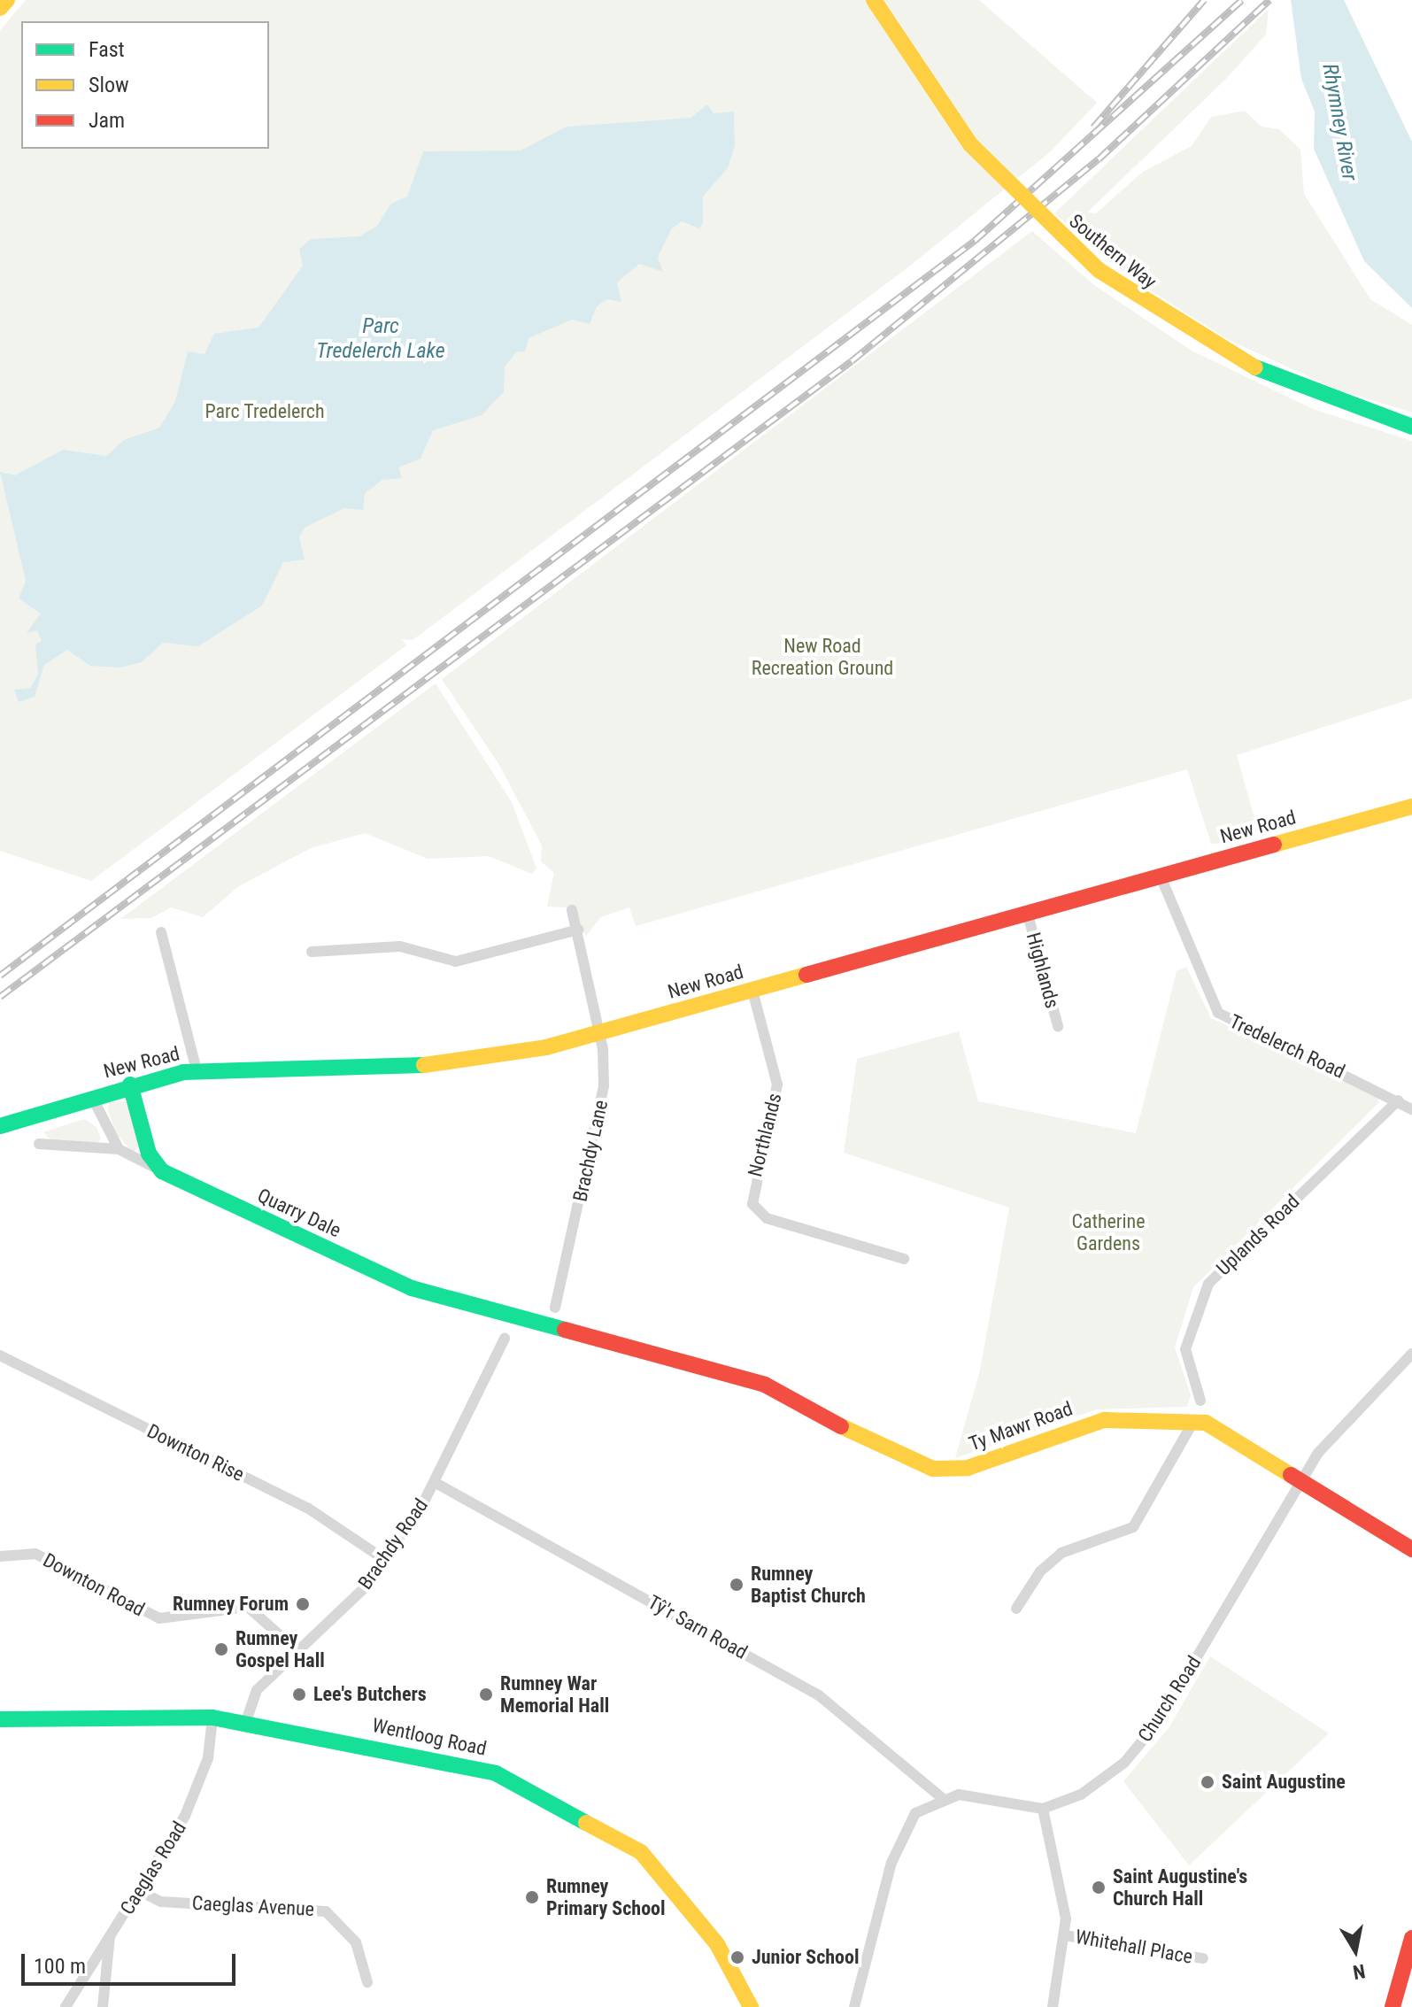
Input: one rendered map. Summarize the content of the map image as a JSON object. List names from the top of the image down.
{
  "streets": {
    "street": [
      "Southern Way",
      "New Road",
      "Highlands",
      "Tredelerch Road",
      "Northlands",
      "Brachdy Lane",
      "Quarry Dale",
      "Uplands Road",
      "Ty Mawr Road",
      "Downton Rise",
      "Brachdy Road",
      "Downton Road",
      "Tŷ'r Sarn Road",
      "Church Road",
      "Wentloog Road",
      "Caeglas Road",
      "Caeglas Avenue",
      "Whitehall Place"
    ]
  },
  "crossings": [
    ["New Road", "Highlands"],
    ["New Road", "Tredelerch Road"],
    ["New Road", "Northlands"],
    ["New Road", "Brachdy Lane"],
    ["Tredelerch Road", "Uplands Road"],
    ["Quarry Dale", "Ty Mawr Road"],
    ["Ty Mawr Road", "Church Road"],
    ["Downton Rise", "Brachdy Road"],
    ["Brachdy Road", "Downton Road"],
    ["Brachdy Road", "Tŷ'r Sarn Road"],
    ["Brachdy Road", "Wentloog Road"],
    ["Wentloog Road", "Caeglas Road"],
    ["Caeglas Road", "Caeglas Avenue"]
  ],
  "water": ["Rhymney River", "Parc Tredelerch Lake"],
  "parks": ["Parc Tredelerch", "New Road Recreation Ground", "Catherine Gardens"],
  "places": [
    "Rumney Baptist Church",
    "Rumney Forum",
    "Rumney Gospel Hall",
    "Lee's Butchers",
    "Rumney War Memorial Hall",
    "Saint Augustine",
    "Saint Augustine's Church Hall",
    "Rumney Primary School",
    "Junior School"
  ],
  "legend": ["Fast", "Slow", "Jam"],
  "scale_bar": "100 m",
  "north": "bottom"
}
